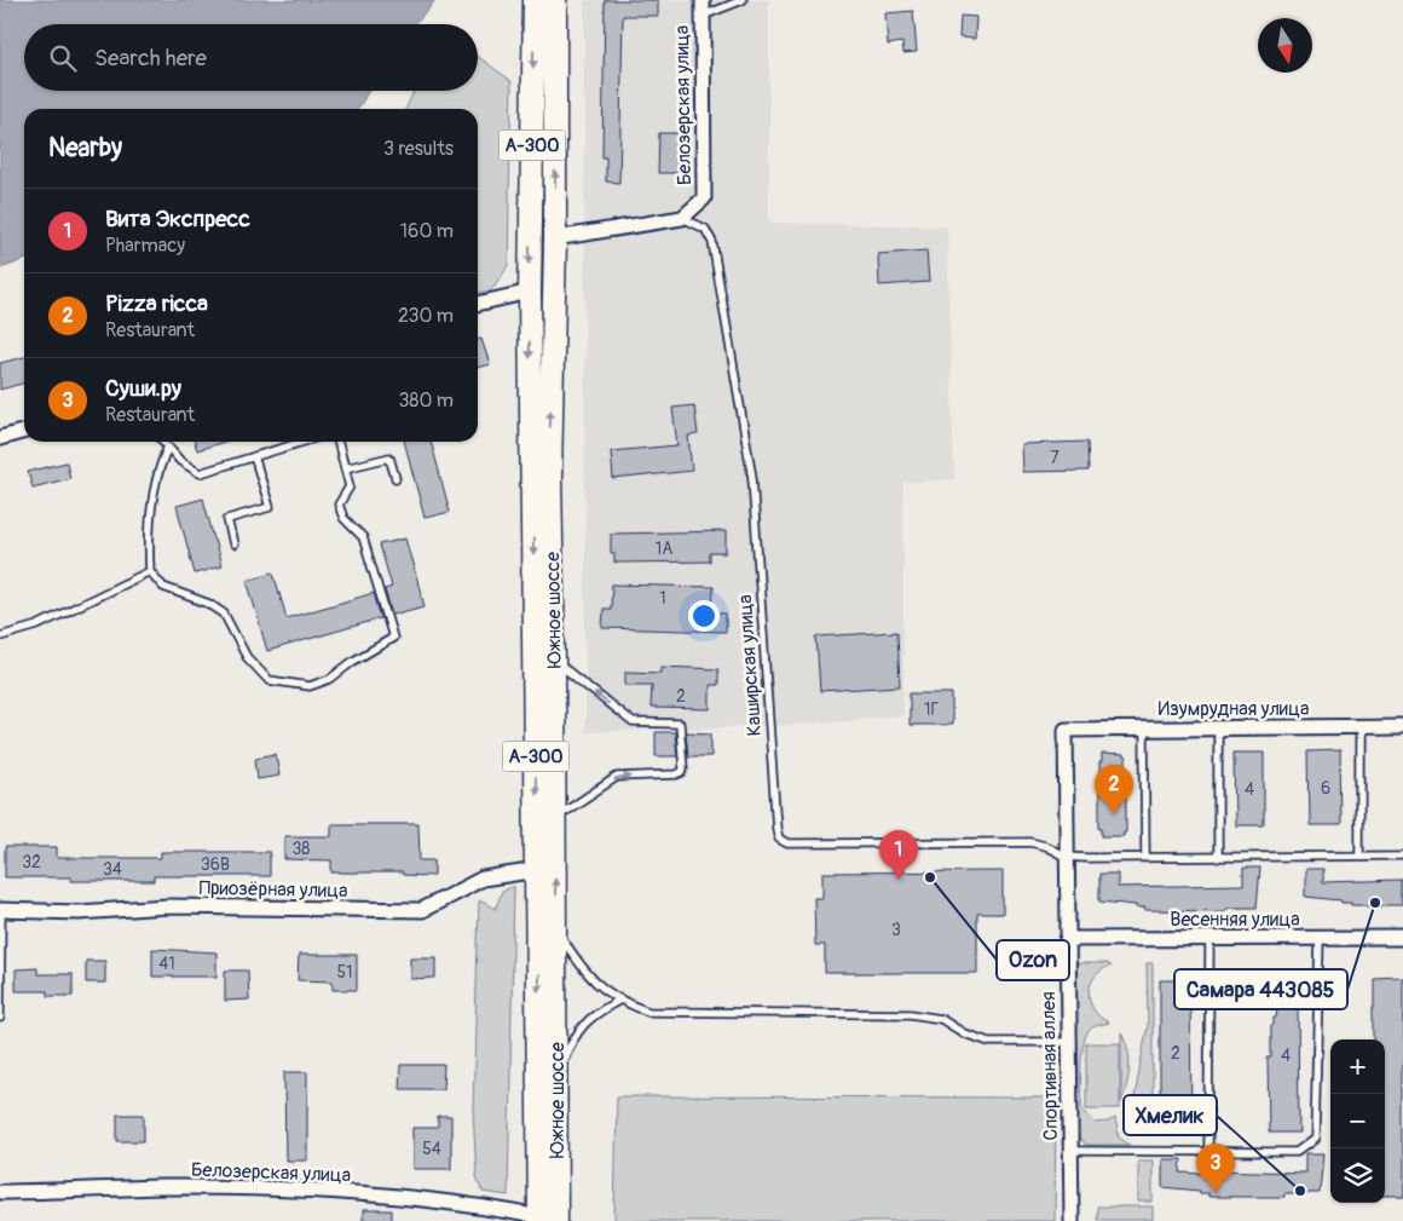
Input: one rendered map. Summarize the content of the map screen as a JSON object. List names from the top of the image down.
{
  "streets": {
    "main road": ["А-300", "Южное шоссе"],
    "street": [
      "Белозерская улица",
      "Изумрудная улица",
      "Приозёрная улица",
      "Весенняя улица",
      "Спортивная аллея"
    ],
    "lane": ["Каширская улица"]
  },
  "crossings": [
    ["Белозерская улица", "Южное шоссе"],
    ["Белозерская улица", "Каширская улица"],
    ["Южное шоссе", "Приозёрная улица"],
    ["Каширская улица", "Спортивная аллея"],
    ["Изумрудная улица", "Спортивная аллея"],
    ["Весенняя улица", "Спортивная аллея"]
  ],
  "places": ["Ozon", "Самара 443085", "Хмелик"],
  "house_numbers": [
    "7",
    "1А",
    "1",
    "2",
    "1Г",
    "6",
    "4",
    "38",
    "32",
    "36В",
    "34",
    "3",
    "41",
    "51",
    "2",
    "4",
    "54"
  ],
  "north": "bottom",
  "page": {
    "search": "Search here",
    "heading": ["Nearby", "3 results"],
    "list": [
      {
        "mark": "1",
        "name": "Вита Экспресс",
        "note": "Pharmacy",
        "value": "160 m"
      },
      {
        "mark": "2",
        "name": "Pizza ricca",
        "note": "Restaurant",
        "value": "230 m"
      },
      {
        "mark": "3",
        "name": "Суши.ру",
        "note": "Restaurant",
        "value": "380 m"
      }
    ],
    "pins": ["2", "1", "3"],
    "map_buttons": ["+", "−"]
  }
}
